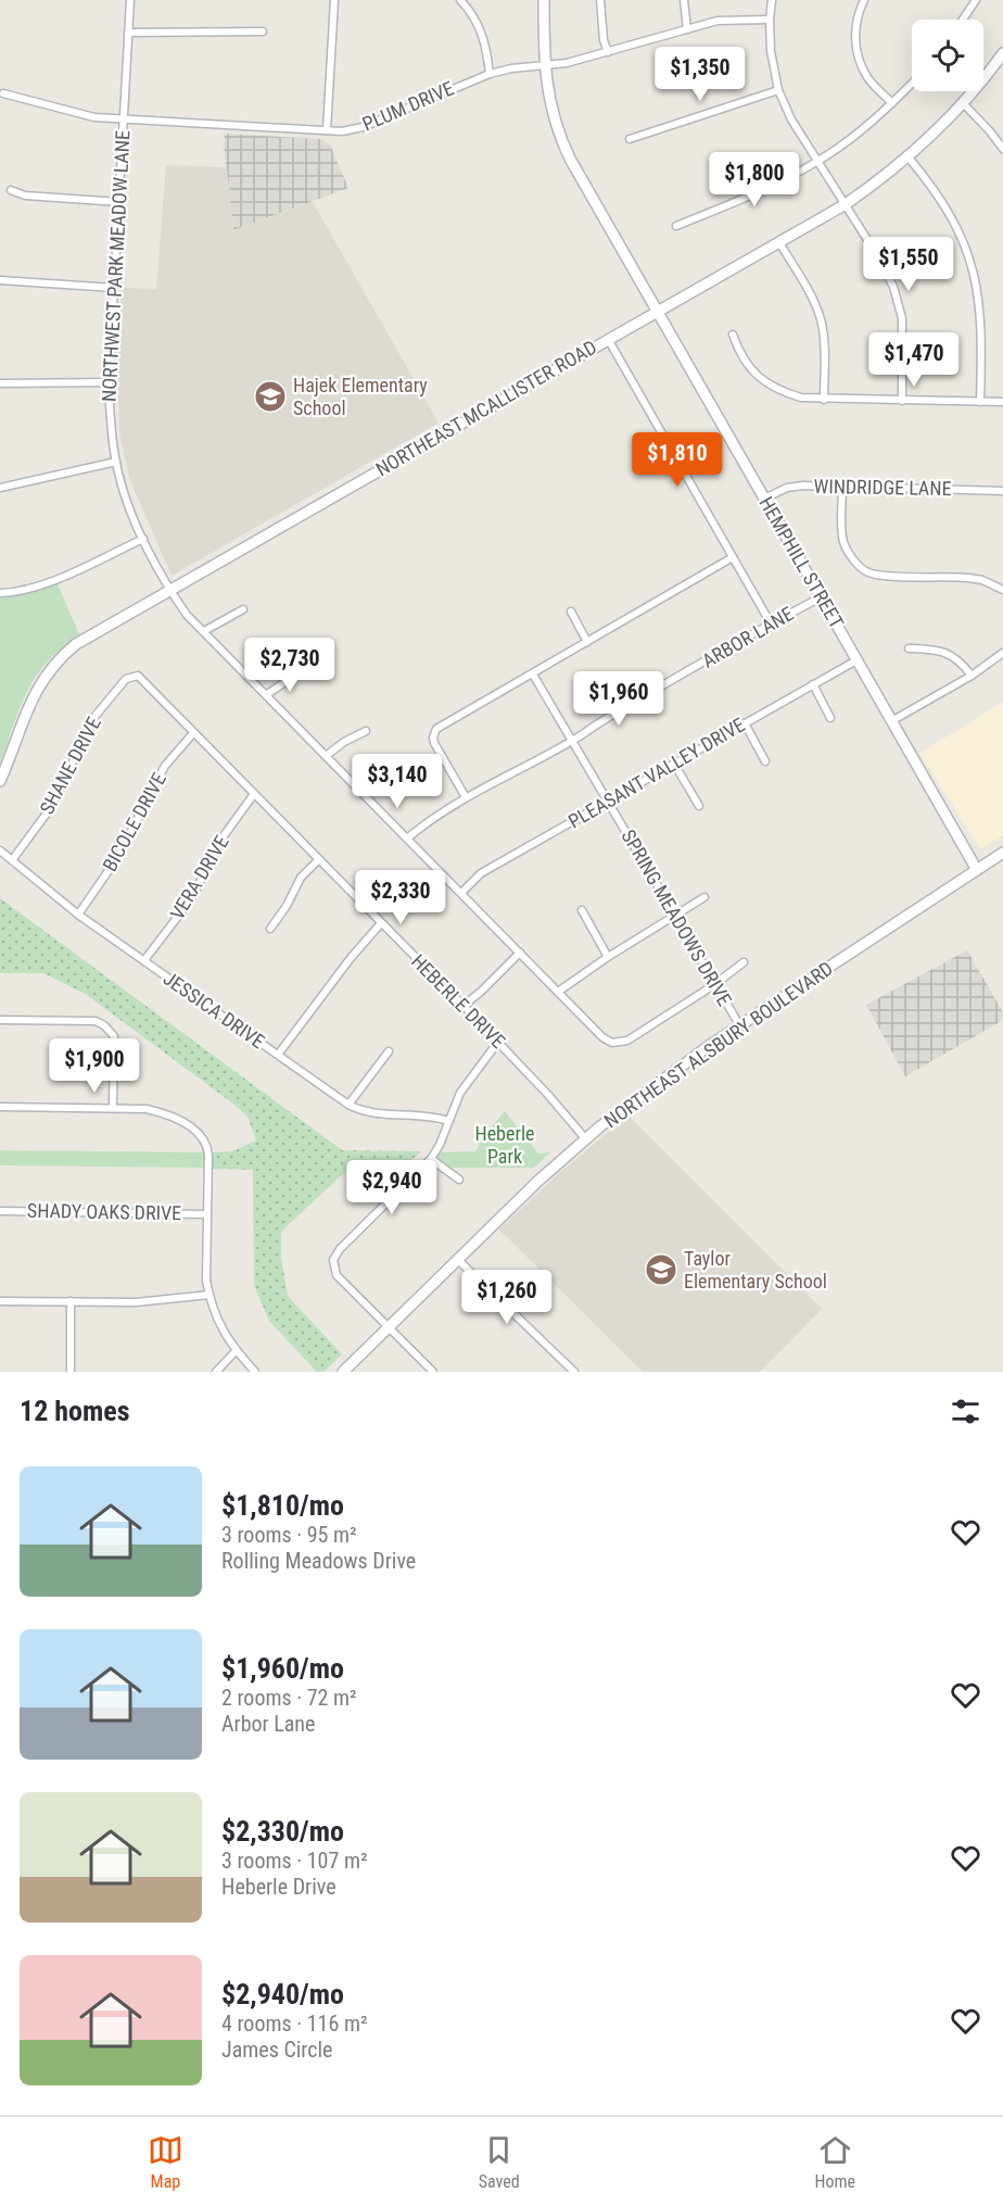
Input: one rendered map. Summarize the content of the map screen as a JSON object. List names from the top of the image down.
{
  "streets": {
    "street": [
      "PLUM DRIVE",
      "NORTHWEST PARK MEADOW LANE",
      "NORTHEAST MCALLISTER ROAD",
      "WINDRIDGE LANE",
      "HEMPHILL STREET",
      "ARBOR LANE",
      "SHANE DRIVE",
      "PLEASANT VALLEY DRIVE",
      "BICOLE DRIVE",
      "VERA DRIVE",
      "SPRING MEADOWS DRIVE",
      "HEBERLE DRIVE",
      "JESSICA DRIVE",
      "NORTHEAST ALSBURY BOULEVARD",
      "SHADY OAKS DRIVE"
    ]
  },
  "crossings": [
    ["PLUM DRIVE", "NORTHWEST PARK MEADOW LANE"],
    ["PLUM DRIVE", "HEMPHILL STREET"],
    ["NORTHWEST PARK MEADOW LANE", "NORTHEAST MCALLISTER ROAD"],
    ["NORTHWEST PARK MEADOW LANE", "ARBOR LANE"],
    ["NORTHWEST PARK MEADOW LANE", "PLEASANT VALLEY DRIVE"],
    ["NORTHWEST PARK MEADOW LANE", "SPRING MEADOWS DRIVE"],
    ["NORTHEAST MCALLISTER ROAD", "HEMPHILL STREET"],
    ["WINDRIDGE LANE", "HEMPHILL STREET"],
    ["HEMPHILL STREET", "ARBOR LANE"],
    ["HEMPHILL STREET", "PLEASANT VALLEY DRIVE"],
    ["HEMPHILL STREET", "NORTHEAST ALSBURY BOULEVARD"],
    ["ARBOR LANE", "SPRING MEADOWS DRIVE"],
    ["SHANE DRIVE", "HEBERLE DRIVE"],
    ["SHANE DRIVE", "JESSICA DRIVE"],
    ["PLEASANT VALLEY DRIVE", "SPRING MEADOWS DRIVE"],
    ["BICOLE DRIVE", "HEBERLE DRIVE"],
    ["BICOLE DRIVE", "JESSICA DRIVE"],
    ["VERA DRIVE", "HEBERLE DRIVE"],
    ["VERA DRIVE", "JESSICA DRIVE"],
    ["SPRING MEADOWS DRIVE", "NORTHEAST ALSBURY BOULEVARD"],
    ["HEBERLE DRIVE", "NORTHEAST ALSBURY BOULEVARD"]
  ],
  "parks": ["Heberle Park"],
  "places": {
    "school or university": ["Hajek Elementary School", "Taylor Elementary School"]
  },
  "page": {
    "price": [
      "$1,350",
      "$1,800",
      "$1,550",
      "$1,470",
      "$1,810",
      "$2,730",
      "$1,960",
      "$3,140",
      "$2,330",
      "$1,900",
      "$2,940",
      "$1,260"
    ],
    "heading": "12 homes",
    "list": [
      {
        "name": "$1,810/mo",
        "note": "3 rooms · 95 m² · Rolling Meadows Drive"
      },
      {
        "name": "$1,960/mo",
        "note": "2 rooms · 72 m² · Arbor Lane"
      },
      {
        "name": "$2,330/mo",
        "note": "3 rooms · 107 m² · Heberle Drive"
      },
      {
        "name": "$2,940/mo",
        "note": "4 rooms · 116 m² · James Circle"
      }
    ],
    "tabs": ["Map", "Saved", "Home"]
  }
}
